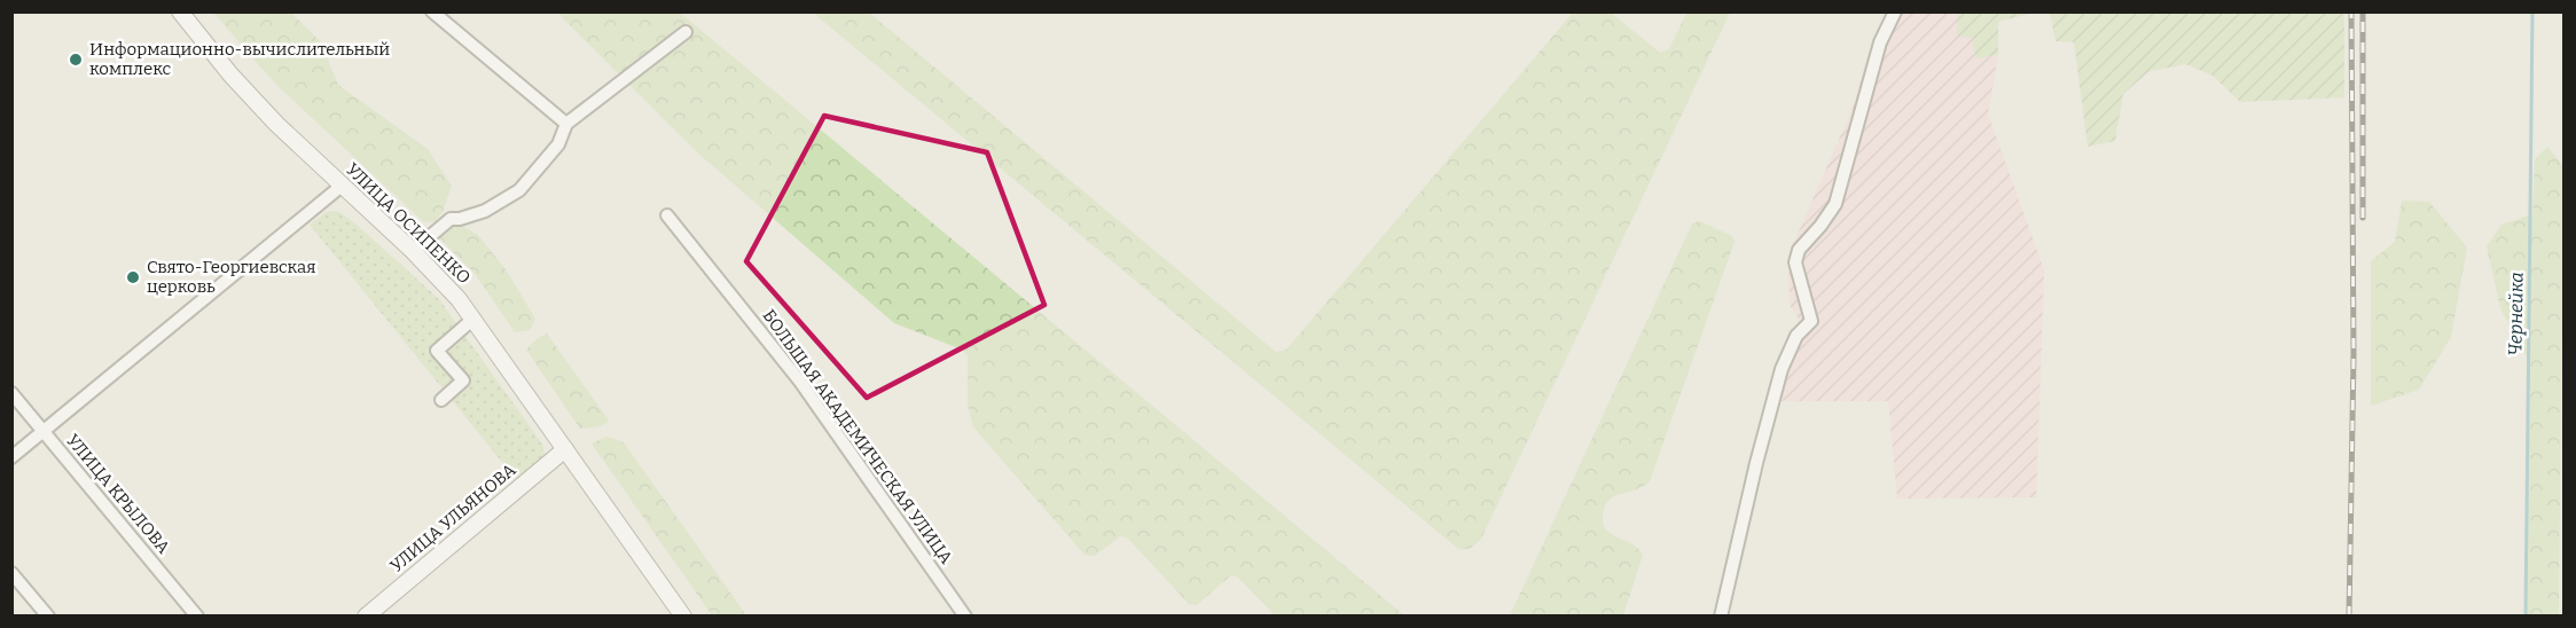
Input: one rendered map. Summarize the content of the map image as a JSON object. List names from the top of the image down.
{
  "streets": {
    "main road": ["УЛИЦА ОСИПЕНКО", "УЛИЦА УЛЬЯНОВА"],
    "street": ["БОЛЬШАЯ АКАДЕМИЧЕСКАЯ УЛИЦА", "УЛИЦА КРЫЛОВА"]
  },
  "crossings": [
    ["УЛИЦА ОСИПЕНКО", "УЛИЦА УЛЬЯНОВА"]
  ],
  "water": ["Чернейка"],
  "places": ["Информационно-вычислительный комплекс", "Свято-Георгиевская церковь"]
}
